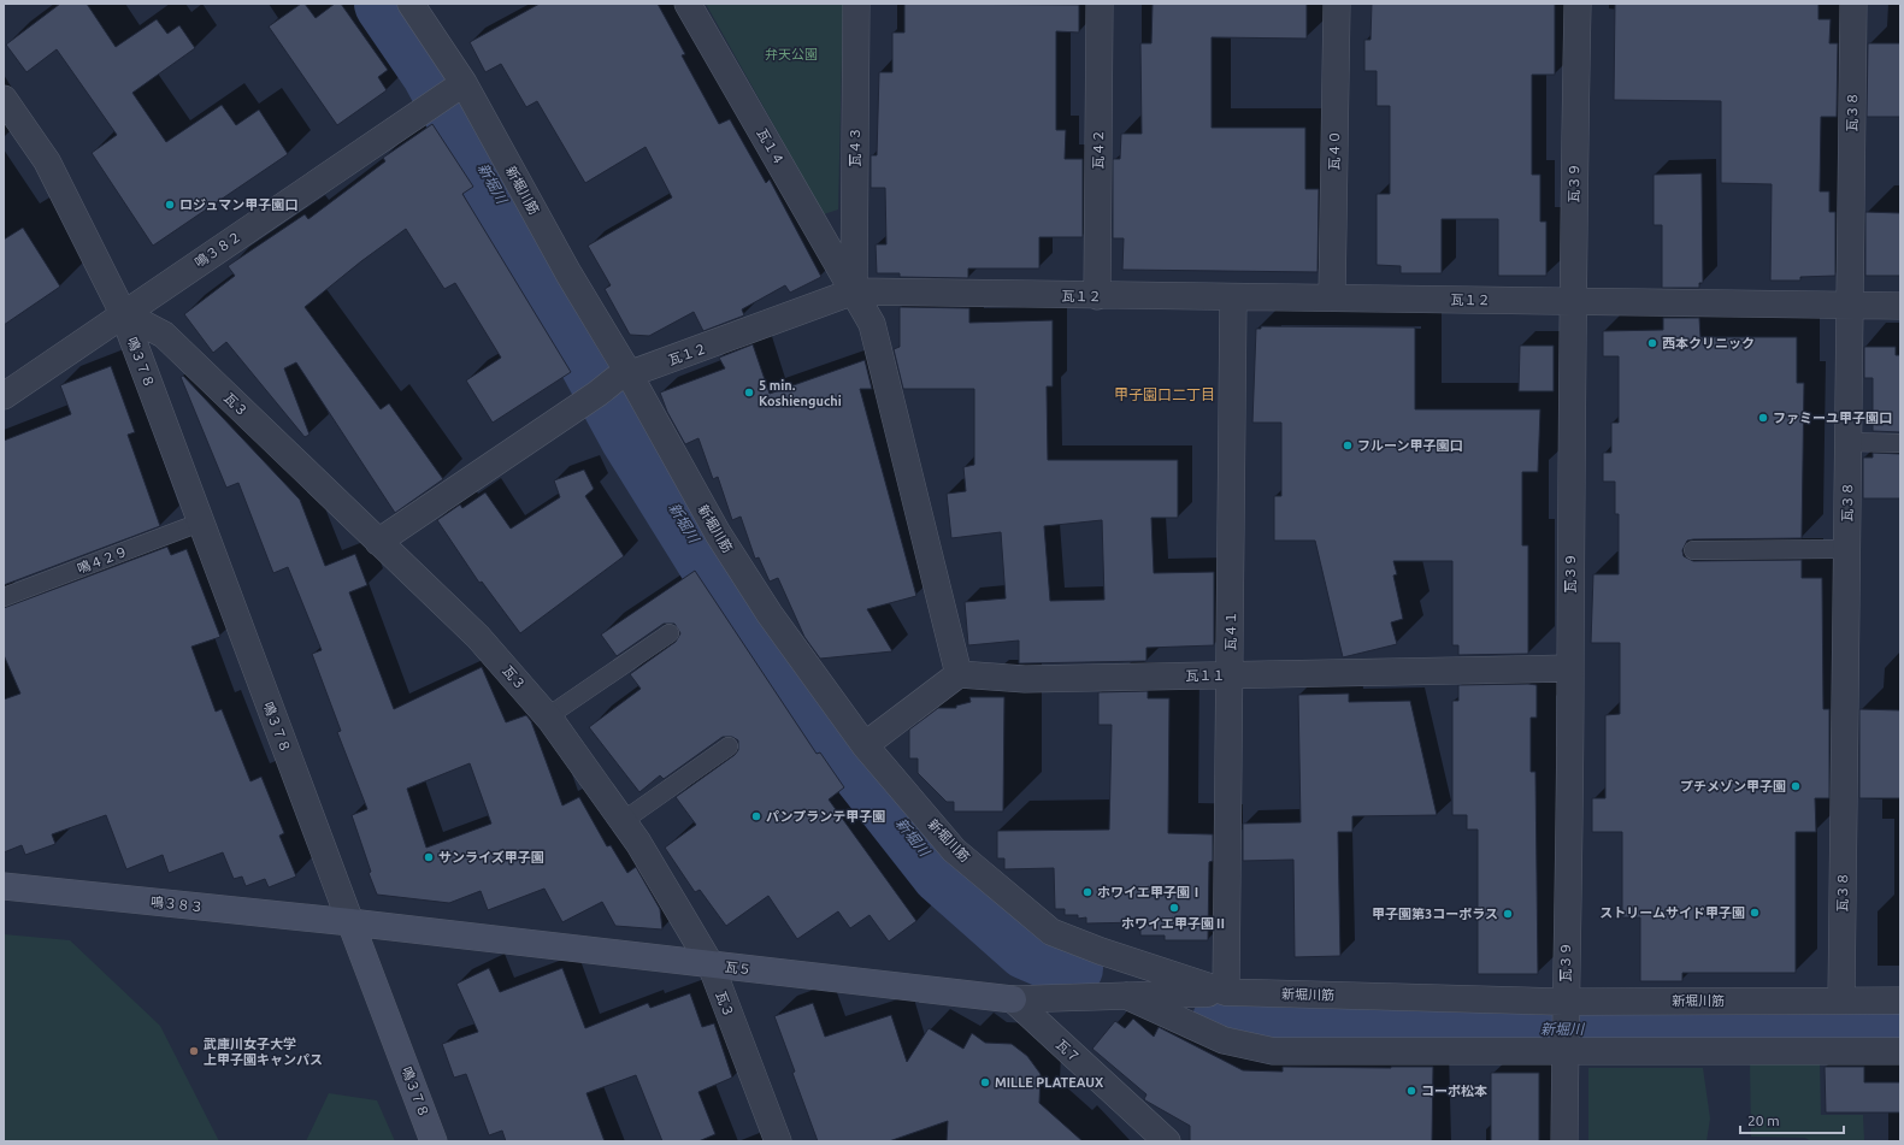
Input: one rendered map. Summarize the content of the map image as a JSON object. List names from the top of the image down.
{
  "streets": {
    "street": [
      "瓦３８",
      "瓦１４",
      "瓦４３",
      "瓦４２",
      "瓦４０",
      "瓦３９",
      "新堀川筋",
      "鳴３８２",
      "瓦１２",
      "鳴３７８",
      "瓦３",
      "瓦４１",
      "瓦１１",
      "鳴３８３",
      "瓦５",
      "瓦７"
    ],
    "lane": ["鳴４２９"]
  },
  "crossings": [
    ["瓦３８", "新堀川筋"],
    ["瓦３８", "瓦１２"],
    ["瓦１４", "瓦４３"],
    ["瓦１４", "瓦１２"],
    ["瓦１４", "瓦１１"],
    ["瓦４３", "瓦１２"],
    ["瓦４２", "瓦１２"],
    ["瓦４０", "瓦１２"],
    ["瓦３９", "新堀川筋"],
    ["瓦３９", "瓦１２"],
    ["瓦３９", "瓦１１"],
    ["新堀川筋", "鳴３８２"],
    ["新堀川筋", "瓦１２"],
    ["新堀川筋", "瓦４１"],
    ["新堀川筋", "瓦５"],
    ["鳴３８２", "鳴３７８"],
    ["鳴３８２", "瓦３"],
    ["瓦１２", "瓦３"],
    ["瓦１２", "瓦４１"],
    ["鳴３７８", "瓦３"],
    ["鳴３７８", "鳴４２９"],
    ["鳴３７８", "鳴３８３"],
    ["鳴３７８", "瓦５"],
    ["瓦３", "瓦５"],
    ["瓦４１", "瓦１１"],
    ["瓦４１", "瓦５"],
    ["鳴３８３", "瓦５"],
    ["瓦５", "瓦７"]
  ],
  "districts": ["甲子園口二丁目"],
  "water": ["新堀川"],
  "parks": ["弁天公園"],
  "places": [
    "ロジュマン甲子園口",
    "西本クリニック",
    "5 min. Koshienguchi",
    "ファミーユ甲子園口",
    "フルーン甲子園口",
    "プチメゾン甲子園",
    "パンプランテ甲子園",
    "サンライズ甲子園",
    "ホワイエ甲子園Ⅰ",
    "ホワイエ甲子園Ⅱ",
    "ストリームサイド甲子園",
    "甲子園第3コーポラス",
    "武庫川女子大学 上甲子園キャンパス",
    "MILLE PLATEAUX",
    "コーポ松本"
  ],
  "scale_bar": "20 m"
}
